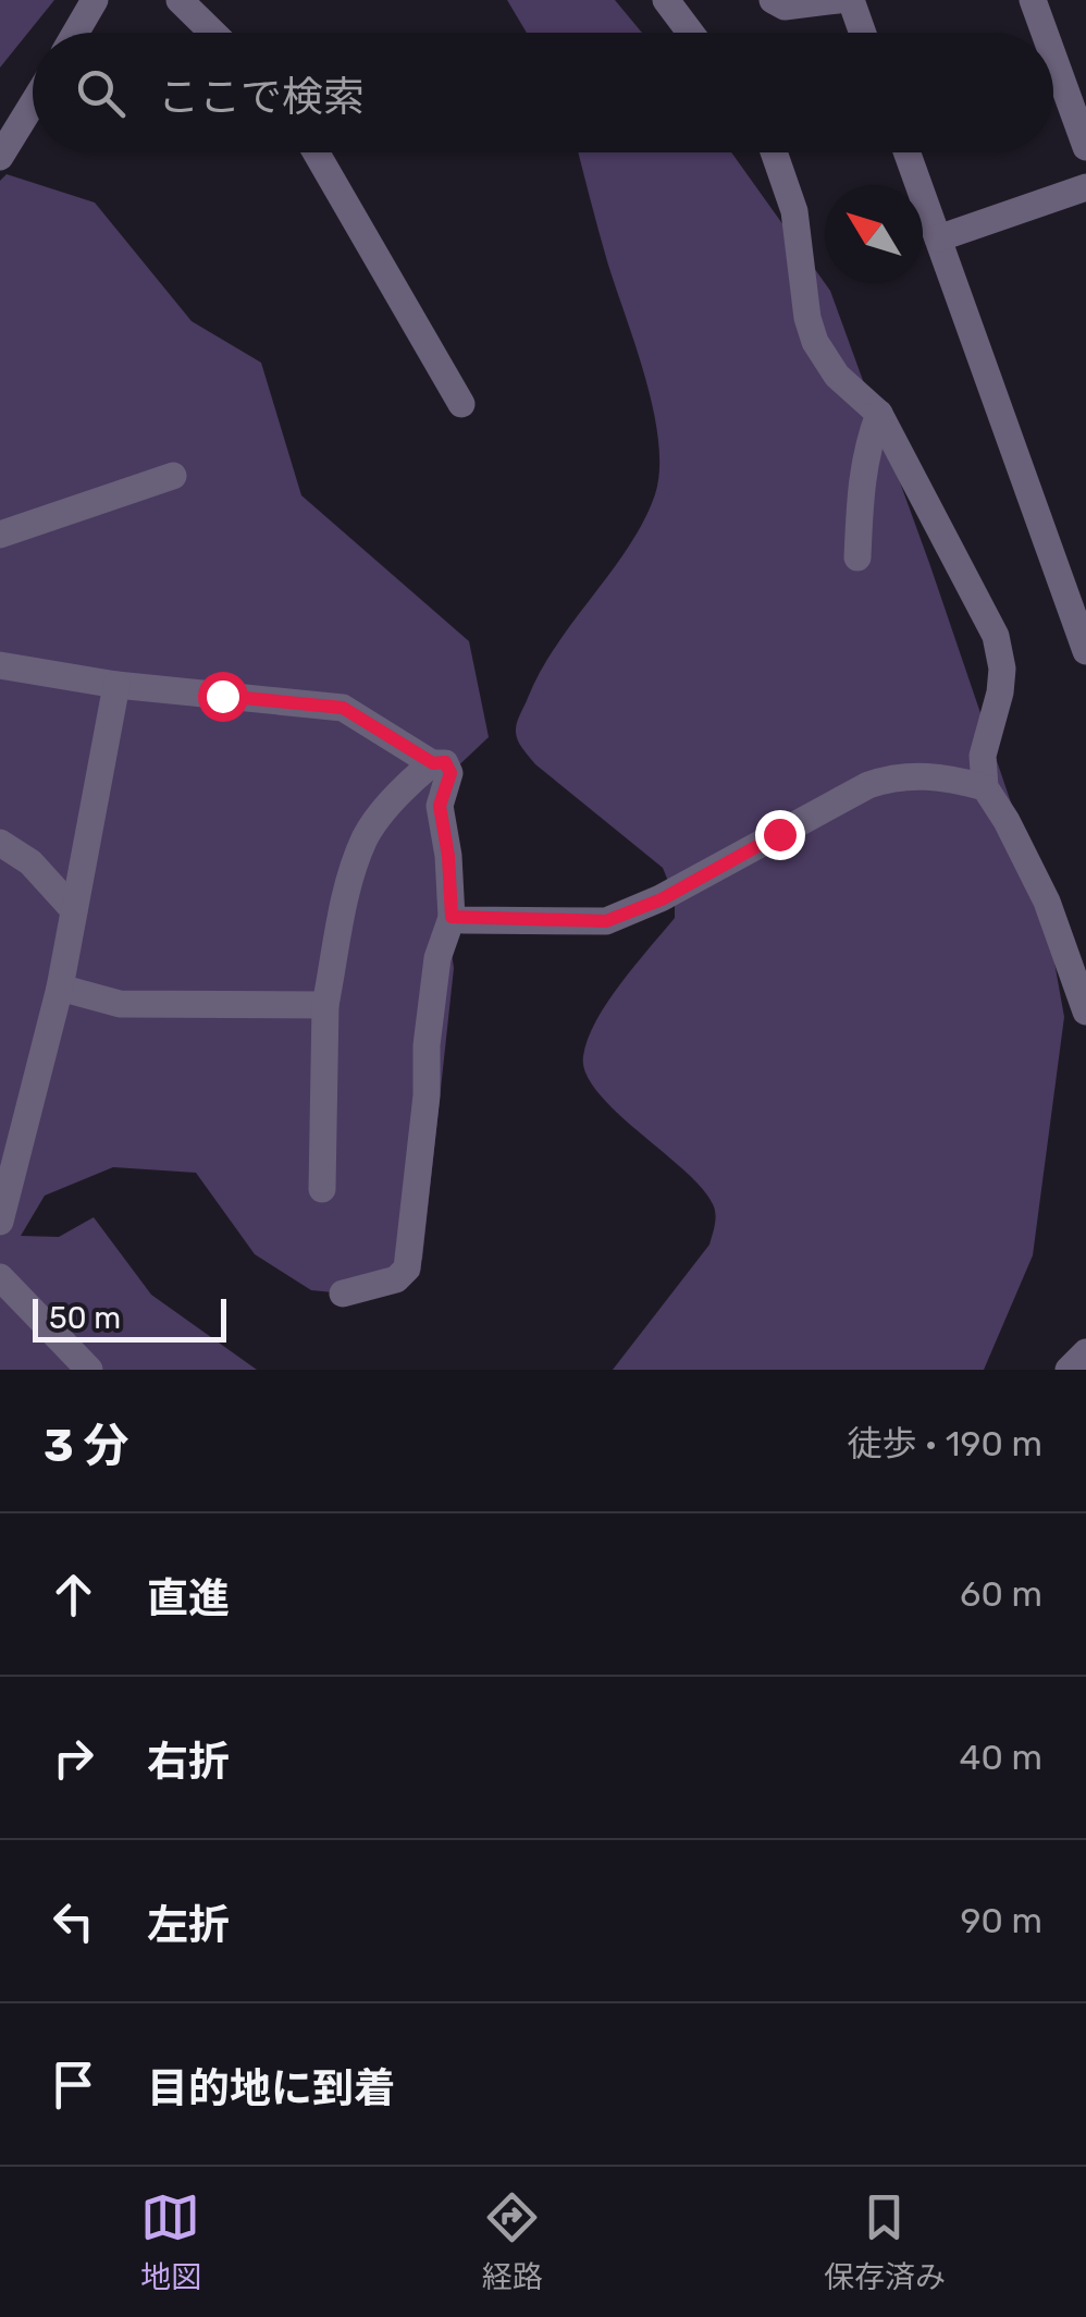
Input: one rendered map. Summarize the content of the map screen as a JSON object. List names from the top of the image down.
{
  "scale_bar": "50 m",
  "north": "top left",
  "page": {
    "search": "ここで検索",
    "scale": "50 m",
    "heading": ["3 分", "徒歩 · 190 m"],
    "list": [
      ["直進", "60 m"],
      ["右折", "40 m"],
      ["左折", "90 m"],
      "目的地に到着"
    ],
    "nav": ["地図", "経路", "保存済み"]
  }
}
